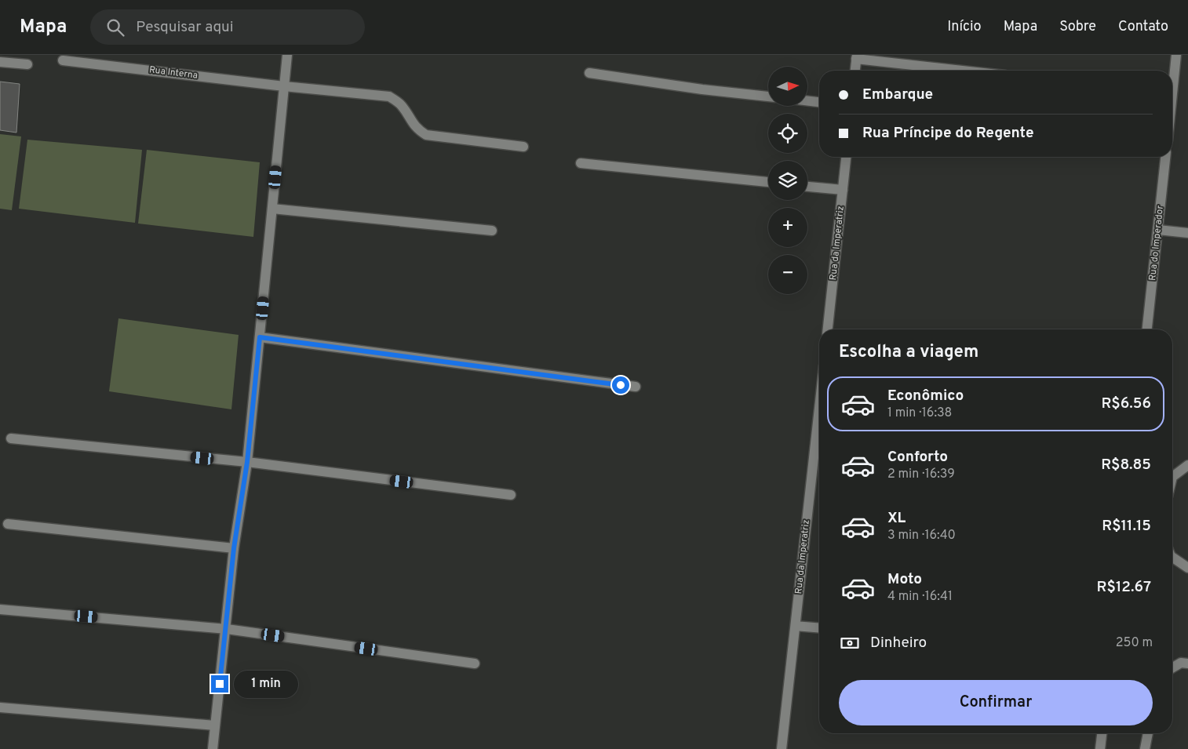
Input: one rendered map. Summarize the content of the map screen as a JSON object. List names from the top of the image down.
{
  "streets": {
    "street": ["Rua Interna", "Rua da Imperatriz", "Rua do Imperador"]
  },
  "north": "right",
  "page": {
    "header": "Mapa",
    "search": "Pesquisar aqui",
    "nav": [
      "Início",
      "Mapa",
      "Sobre",
      "Contato"
    ],
    "map_buttons": ["+", "−"],
    "banner": ["Embarque", "Rua Príncipe do Regente"],
    "heading": "Escolha a viagem",
    "list": [
      {
        "name": "Econômico",
        "note": "1 min · 16:38",
        "value": "R$6.56"
      },
      {
        "name": "Conforto",
        "note": "2 min · 16:39",
        "value": "R$8.85"
      },
      {
        "name": "XL",
        "note": "3 min · 16:40",
        "value": "R$11.15"
      },
      {
        "name": "Moto",
        "note": "4 min · 16:41",
        "value": "R$12.67"
      }
    ],
    "pay": ["Dinheiro", "250 m"],
    "bubble": "1 min",
    "buttons": "Confirmar"
  }
}
